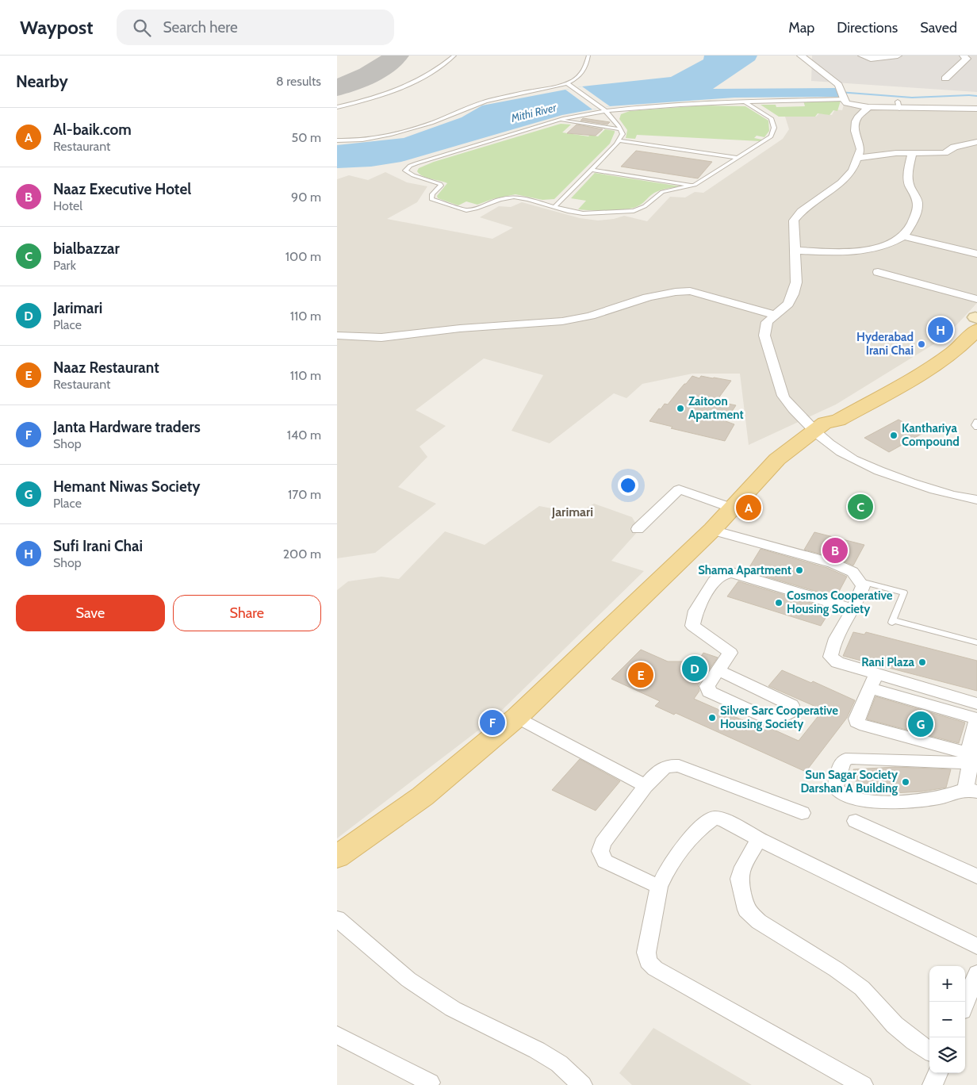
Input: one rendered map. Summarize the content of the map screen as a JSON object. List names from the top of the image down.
{
  "districts": ["Jarimari"],
  "water": ["Mithi River"],
  "places": [
    "Hyderabad Irani Chai",
    "Zaitoon Apartment",
    "Kanthariya Compound",
    "Shama Apartment",
    "Cosmos Cooperative Housing Society",
    "Rani Plaza",
    "Silver Sarc Cooperative Housing Society",
    "Sun Sagar Society Darshan A Building"
  ],
  "page": {
    "header": "Waypost",
    "search": "Search here",
    "nav": ["Map", "Directions", "Saved"],
    "heading": ["Nearby", "8 results"],
    "list": [
      {
        "mark": "A",
        "name": "Al-baik.com",
        "note": "Restaurant",
        "value": "50 m"
      },
      {
        "mark": "B",
        "name": "Naaz Executive Hotel",
        "note": "Hotel",
        "value": "90 m"
      },
      {
        "mark": "C",
        "name": "bialbazzar",
        "note": "Park",
        "value": "100 m"
      },
      {
        "mark": "D",
        "name": "Jarimari",
        "note": "Place",
        "value": "110 m"
      },
      {
        "mark": "E",
        "name": "Naaz Restaurant",
        "note": "Restaurant",
        "value": "110 m"
      },
      {
        "mark": "F",
        "name": "Janta Hardware traders",
        "note": "Shop",
        "value": "140 m"
      },
      {
        "mark": "G",
        "name": "Hemant Niwas Society",
        "note": "Place",
        "value": "170 m"
      },
      {
        "mark": "H",
        "name": "Sufi Irani Chai",
        "note": "Shop",
        "value": "200 m"
      }
    ],
    "pins": [
      "H",
      "C",
      "A",
      "B",
      "D",
      "E",
      "F",
      "G"
    ],
    "buttons": ["Save", "Share"],
    "map_buttons": ["+", "−"]
  }
}
